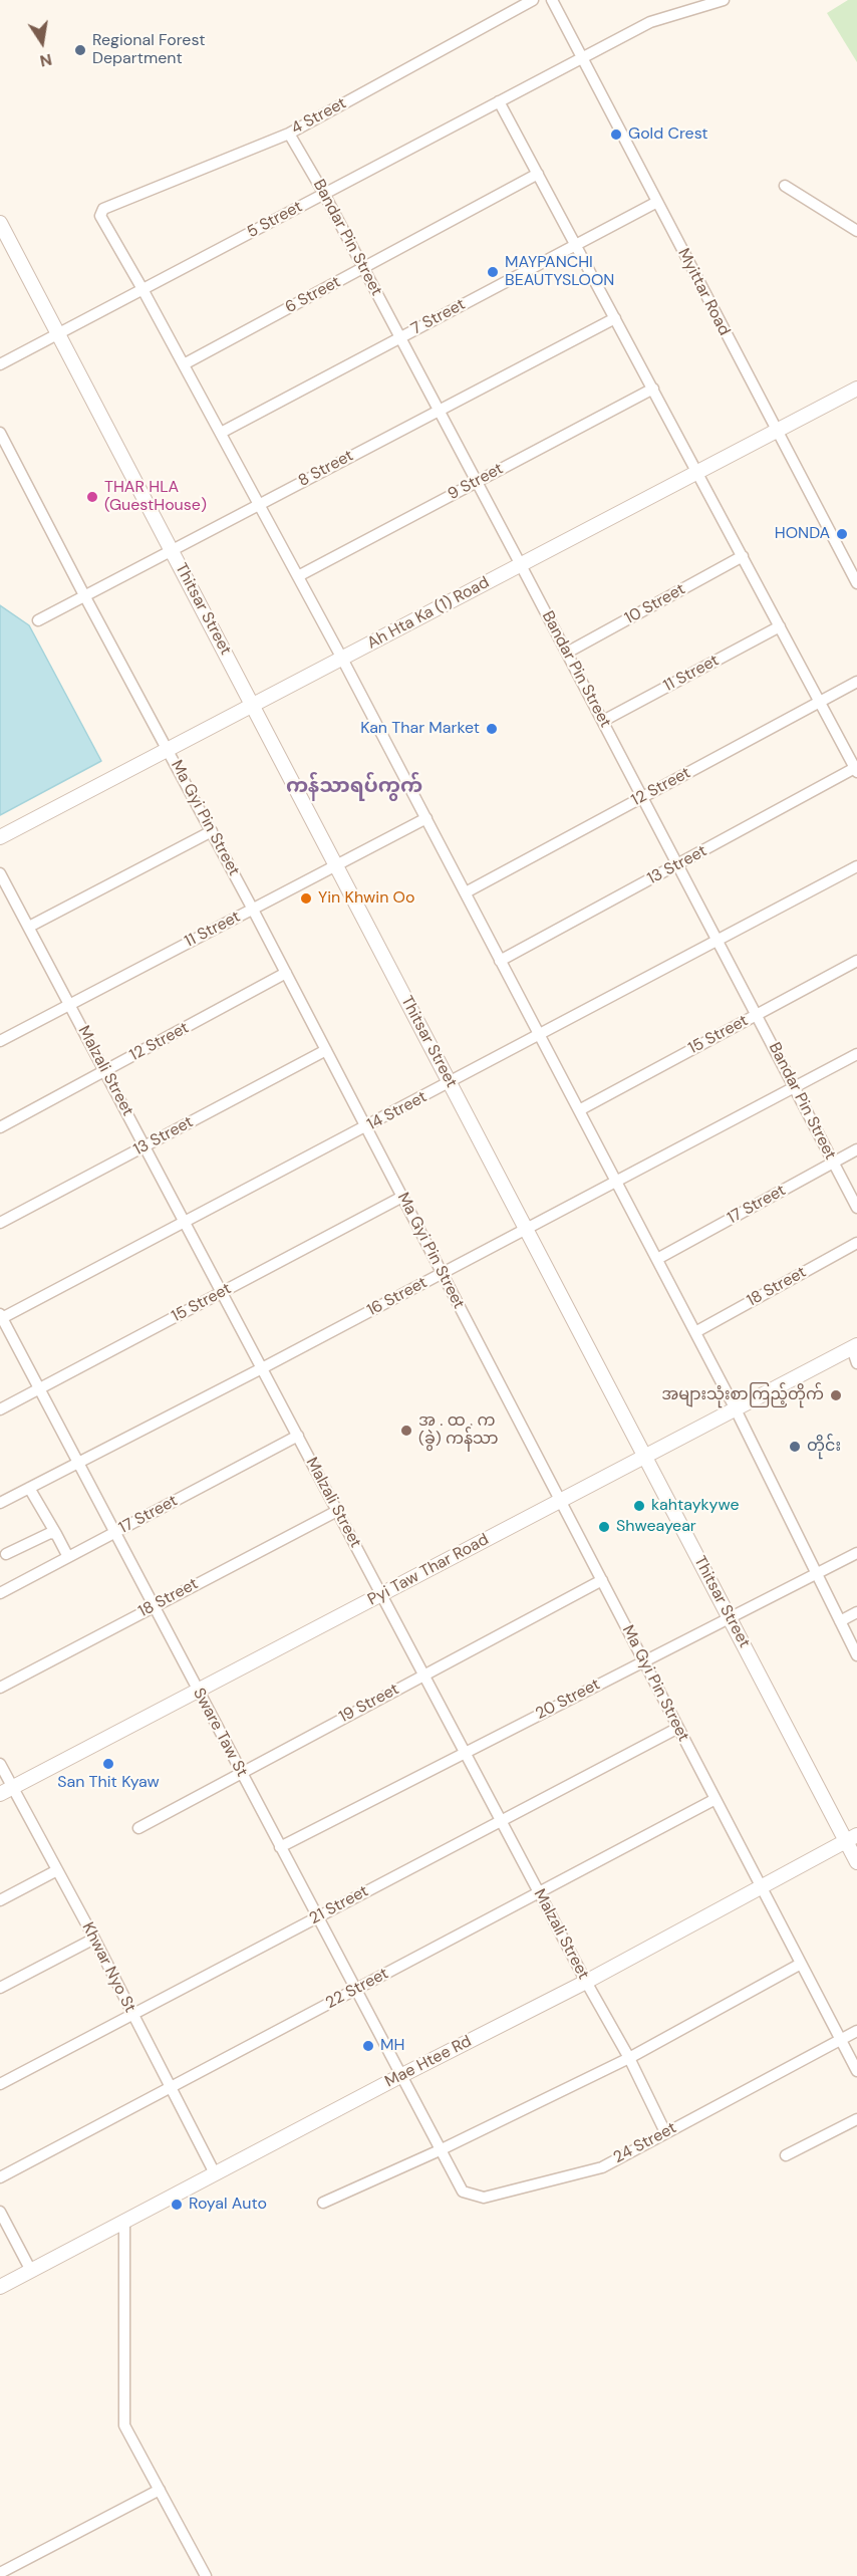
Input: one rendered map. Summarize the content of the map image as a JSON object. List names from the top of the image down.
{
  "streets": {
    "street": [
      "4 Street",
      "5 Street",
      "Bandar Pin Street",
      "Myittar Road",
      "6 Street",
      "7 Street",
      "8 Street",
      "9 Street",
      "10 Street",
      "Thitsar Street",
      "Ah Hta Ka (1) Road",
      "11 Street",
      "12 Street",
      "Ma Gyi Pin Street",
      "13 Street",
      "15 Street",
      "Malzali Street",
      "14 Street",
      "17 Street",
      "18 Street",
      "16 Street",
      "Pyi Taw Thar Road",
      "20 Street",
      "19 Street",
      "Sware Taw St",
      "21 Street",
      "Khwar Nyo St",
      "22 Street",
      "Mae Htee Rd",
      "24 Street"
    ]
  },
  "crossings": [
    ["4 Street", "5 Street"],
    ["4 Street", "Bandar Pin Street"],
    ["5 Street", "Bandar Pin Street"],
    ["5 Street", "Myittar Road"],
    ["5 Street", "Thitsar Street"],
    ["Bandar Pin Street", "6 Street"],
    ["Bandar Pin Street", "7 Street"],
    ["Bandar Pin Street", "8 Street"],
    ["Bandar Pin Street", "9 Street"],
    ["Bandar Pin Street", "10 Street"],
    ["Bandar Pin Street", "Ah Hta Ka (1) Road"],
    ["Bandar Pin Street", "11 Street"],
    ["Bandar Pin Street", "12 Street"],
    ["Bandar Pin Street", "13 Street"],
    ["Bandar Pin Street", "15 Street"],
    ["Bandar Pin Street", "14 Street"],
    ["Bandar Pin Street", "17 Street"],
    ["Bandar Pin Street", "16 Street"],
    ["Myittar Road", "7 Street"],
    ["Myittar Road", "Ah Hta Ka (1) Road"],
    ["8 Street", "Thitsar Street"],
    ["8 Street", "Ma Gyi Pin Street"],
    ["Thitsar Street", "Ah Hta Ka (1) Road"],
    ["Thitsar Street", "11 Street"],
    ["Thitsar Street", "14 Street"],
    ["Thitsar Street", "16 Street"],
    ["Thitsar Street", "Pyi Taw Thar Road"],
    ["Thitsar Street", "20 Street"],
    ["Thitsar Street", "Mae Htee Rd"],
    ["Ah Hta Ka (1) Road", "Ma Gyi Pin Street"],
    ["11 Street", "Ma Gyi Pin Street"],
    ["11 Street", "Malzali Street"],
    ["12 Street", "Ma Gyi Pin Street"],
    ["12 Street", "Malzali Street"],
    ["Ma Gyi Pin Street", "13 Street"],
    ["Ma Gyi Pin Street", "15 Street"],
    ["Ma Gyi Pin Street", "14 Street"],
    ["Ma Gyi Pin Street", "16 Street"],
    ["Ma Gyi Pin Street", "Pyi Taw Thar Road"],
    ["Ma Gyi Pin Street", "20 Street"],
    ["Ma Gyi Pin Street", "19 Street"],
    ["Ma Gyi Pin Street", "21 Street"],
    ["Ma Gyi Pin Street", "22 Street"],
    ["Ma Gyi Pin Street", "Mae Htee Rd"],
    ["Ma Gyi Pin Street", "24 Street"],
    ["13 Street", "Malzali Street"],
    ["15 Street", "Malzali Street"],
    ["15 Street", "Sware Taw St"],
    ["Malzali Street", "14 Street"],
    ["Malzali Street", "17 Street"],
    ["Malzali Street", "18 Street"],
    ["Malzali Street", "16 Street"],
    ["Malzali Street", "Pyi Taw Thar Road"],
    ["Malzali Street", "20 Street"],
    ["Malzali Street", "19 Street"],
    ["Malzali Street", "21 Street"],
    ["Malzali Street", "22 Street"],
    ["Malzali Street", "Mae Htee Rd"],
    ["Malzali Street", "24 Street"],
    ["14 Street", "Sware Taw St"],
    ["17 Street", "Sware Taw St"],
    ["18 Street", "Sware Taw St"],
    ["16 Street", "Sware Taw St"],
    ["Pyi Taw Thar Road", "Sware Taw St"],
    ["Pyi Taw Thar Road", "Khwar Nyo St"],
    ["20 Street", "Sware Taw St"],
    ["19 Street", "Sware Taw St"],
    ["Sware Taw St", "21 Street"],
    ["Sware Taw St", "22 Street"],
    ["Sware Taw St", "Mae Htee Rd"],
    ["Sware Taw St", "24 Street"],
    ["21 Street", "Khwar Nyo St"],
    ["Khwar Nyo St", "22 Street"],
    ["Khwar Nyo St", "Mae Htee Rd"]
  ],
  "districts": ["ကန်သာရပ်ကွက်"],
  "places": [
    "Regional Forest Department",
    "Gold Crest",
    "MAYPANCHI BEAUTYSLOON",
    "THAR HLA (GuestHouse)",
    "HONDA",
    "Kan Thar Market",
    "Yin Khwin Oo",
    "အများသုံးစာကြည့်တိုက်",
    "အ . ထ . က (ခွဲ) ကန်သာ",
    "တိုင်း",
    "kahtaykywe",
    "Shweayear",
    "San Thit Kyaw",
    "MH",
    "Royal Auto"
  ],
  "north": "bottom"
}
